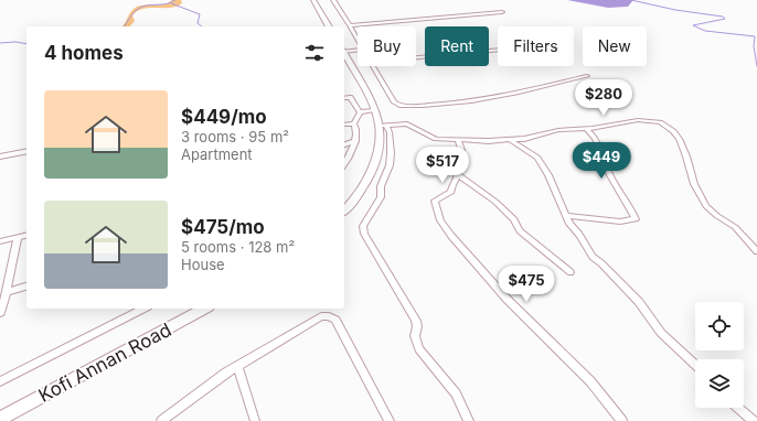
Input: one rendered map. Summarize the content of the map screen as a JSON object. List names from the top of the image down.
{
  "streets": {
    "main road": ["Kofi Annan Road"]
  },
  "page": {
    "chip": [
      "Buy",
      "Rent",
      "Filters",
      "New"
    ],
    "heading": "4 homes",
    "price": [
      "$280",
      "$449",
      "$517",
      "$475"
    ],
    "list": [
      {
        "name": "$449/mo",
        "note": "3 rooms · 95 m² · Apartment"
      },
      {
        "name": "$475/mo",
        "note": "5 rooms · 128 m² · House"
      }
    ]
  }
}
